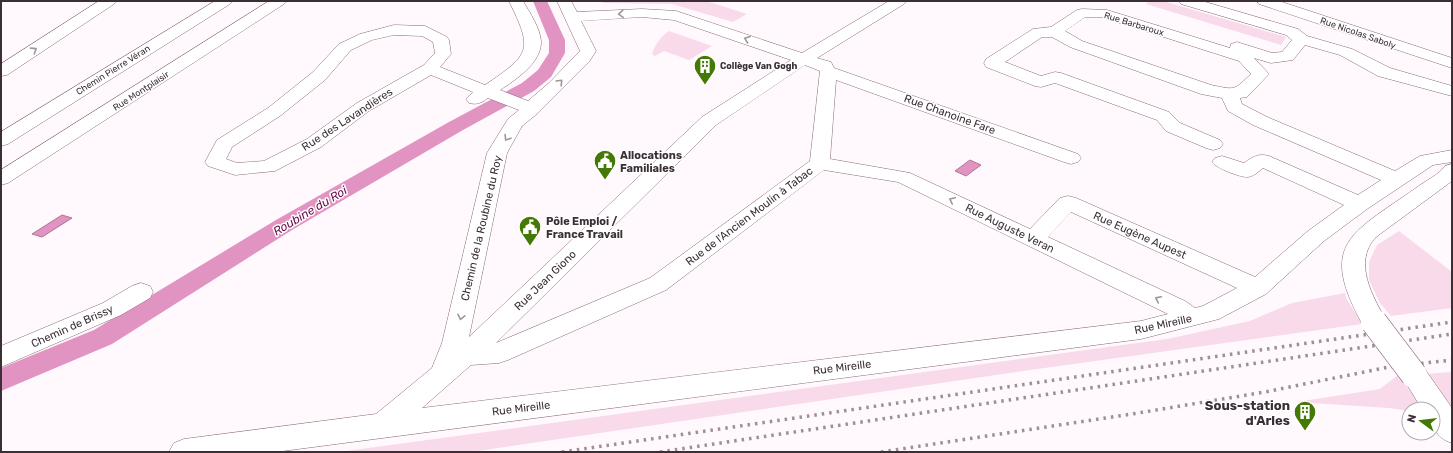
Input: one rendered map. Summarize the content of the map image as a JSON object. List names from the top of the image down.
{
  "streets": {
    "street": [
      "Rue Barbaroux",
      "Rue Nicolas Saboly",
      "Chemin Pierre Véran",
      "Rue Montplaisir",
      "Rue Chanoine Fare",
      "Rue des Lavandières",
      "Rue de l'Ancien Moulin à Tabac",
      "Chemin de la Roubine du Roy",
      "Rue Auguste Veran",
      "Rue Eugène Aupest",
      "Rue Jean Giono",
      "Rue Mireille",
      "Chemin de Brissy"
    ]
  },
  "crossings": [
    ["Rue Chanoine Fare", "Rue de l'Ancien Moulin à Tabac"],
    ["Rue de l'Ancien Moulin à Tabac", "Rue Auguste Veran"],
    ["Rue de l'Ancien Moulin à Tabac", "Rue Jean Giono"],
    ["Chemin de la Roubine du Roy", "Rue Jean Giono"],
    ["Rue Auguste Veran", "Rue Eugène Aupest"],
    ["Rue Auguste Veran", "Rue Mireille"],
    ["Rue Eugène Aupest", "Rue Mireille"],
    ["Rue Jean Giono", "Rue Mireille"]
  ],
  "water": ["Roubine du Roi"],
  "places": {
    "building": ["Collège Van Gogh", "Sous-station d'Arles"],
    "public building": ["Allocations Familiales", "Pôle Emploi / France Travail"]
  },
  "north": "left"
}
